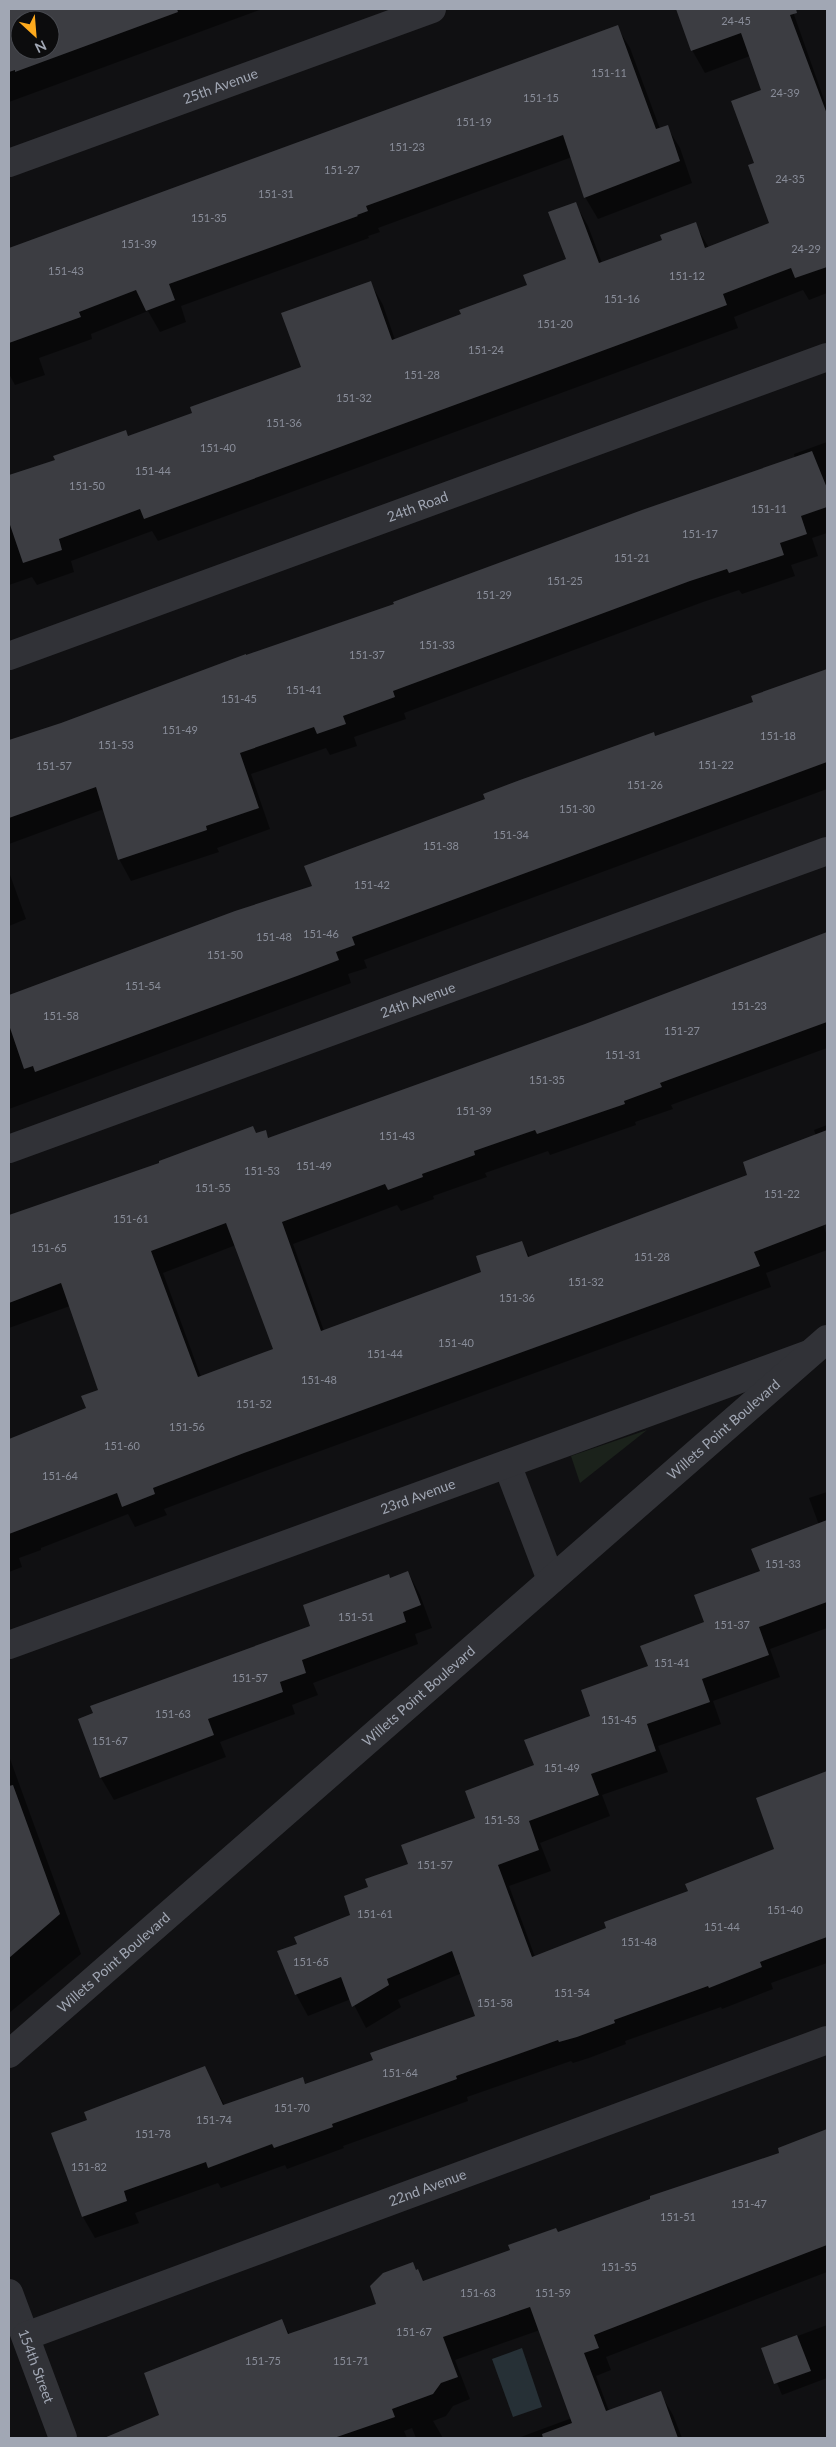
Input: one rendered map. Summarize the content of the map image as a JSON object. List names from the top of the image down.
{
  "streets": {
    "street": [
      "25th Avenue",
      "24th Road",
      "24th Avenue",
      "Willets Point Boulevard",
      "23rd Avenue",
      "22nd Avenue",
      "154th Street"
    ]
  },
  "crossings": [
    ["Willets Point Boulevard", "23rd Avenue"],
    ["22nd Avenue", "154th Street"]
  ],
  "house_numbers": [
    "24-45",
    "151-11",
    "24-39",
    "151-15",
    "151-19",
    "151-23",
    "151-27",
    "24-35",
    "151-31",
    "151-35",
    "151-39",
    "24-29",
    "151-43",
    "151-12",
    "151-16",
    "151-20",
    "151-24",
    "151-28",
    "151-32",
    "151-36",
    "151-40",
    "151-44",
    "151-50",
    "151-11",
    "151-17",
    "151-21",
    "151-25",
    "151-29",
    "151-33",
    "151-37",
    "151-41",
    "151-45",
    "151-49",
    "151-18",
    "151-53",
    "151-22",
    "151-57",
    "151-26",
    "151-30",
    "151-34",
    "151-38",
    "151-42",
    "151-46",
    "151-48",
    "151-50",
    "151-54",
    "151-23",
    "151-58",
    "151-27",
    "151-31",
    "151-35",
    "151-39",
    "151-43",
    "151-49",
    "151-53",
    "151-55",
    "151-22",
    "151-61",
    "151-65",
    "151-28",
    "151-32",
    "151-36",
    "151-40",
    "151-44",
    "151-48",
    "151-52",
    "151-56",
    "151-60",
    "151-64",
    "151-33",
    "151-51",
    "151-37",
    "151-41",
    "151-57",
    "151-63",
    "151-45",
    "151-67",
    "151-49",
    "151-53",
    "151-57",
    "151-40",
    "151-61",
    "151-44",
    "151-48",
    "151-65",
    "151-54",
    "151-58",
    "151-64",
    "151-70",
    "151-74",
    "151-78",
    "151-82",
    "151-47",
    "151-51",
    "151-55",
    "151-63",
    "151-59",
    "151-67",
    "151-75",
    "151-71"
  ],
  "north": "bottom right"
}
